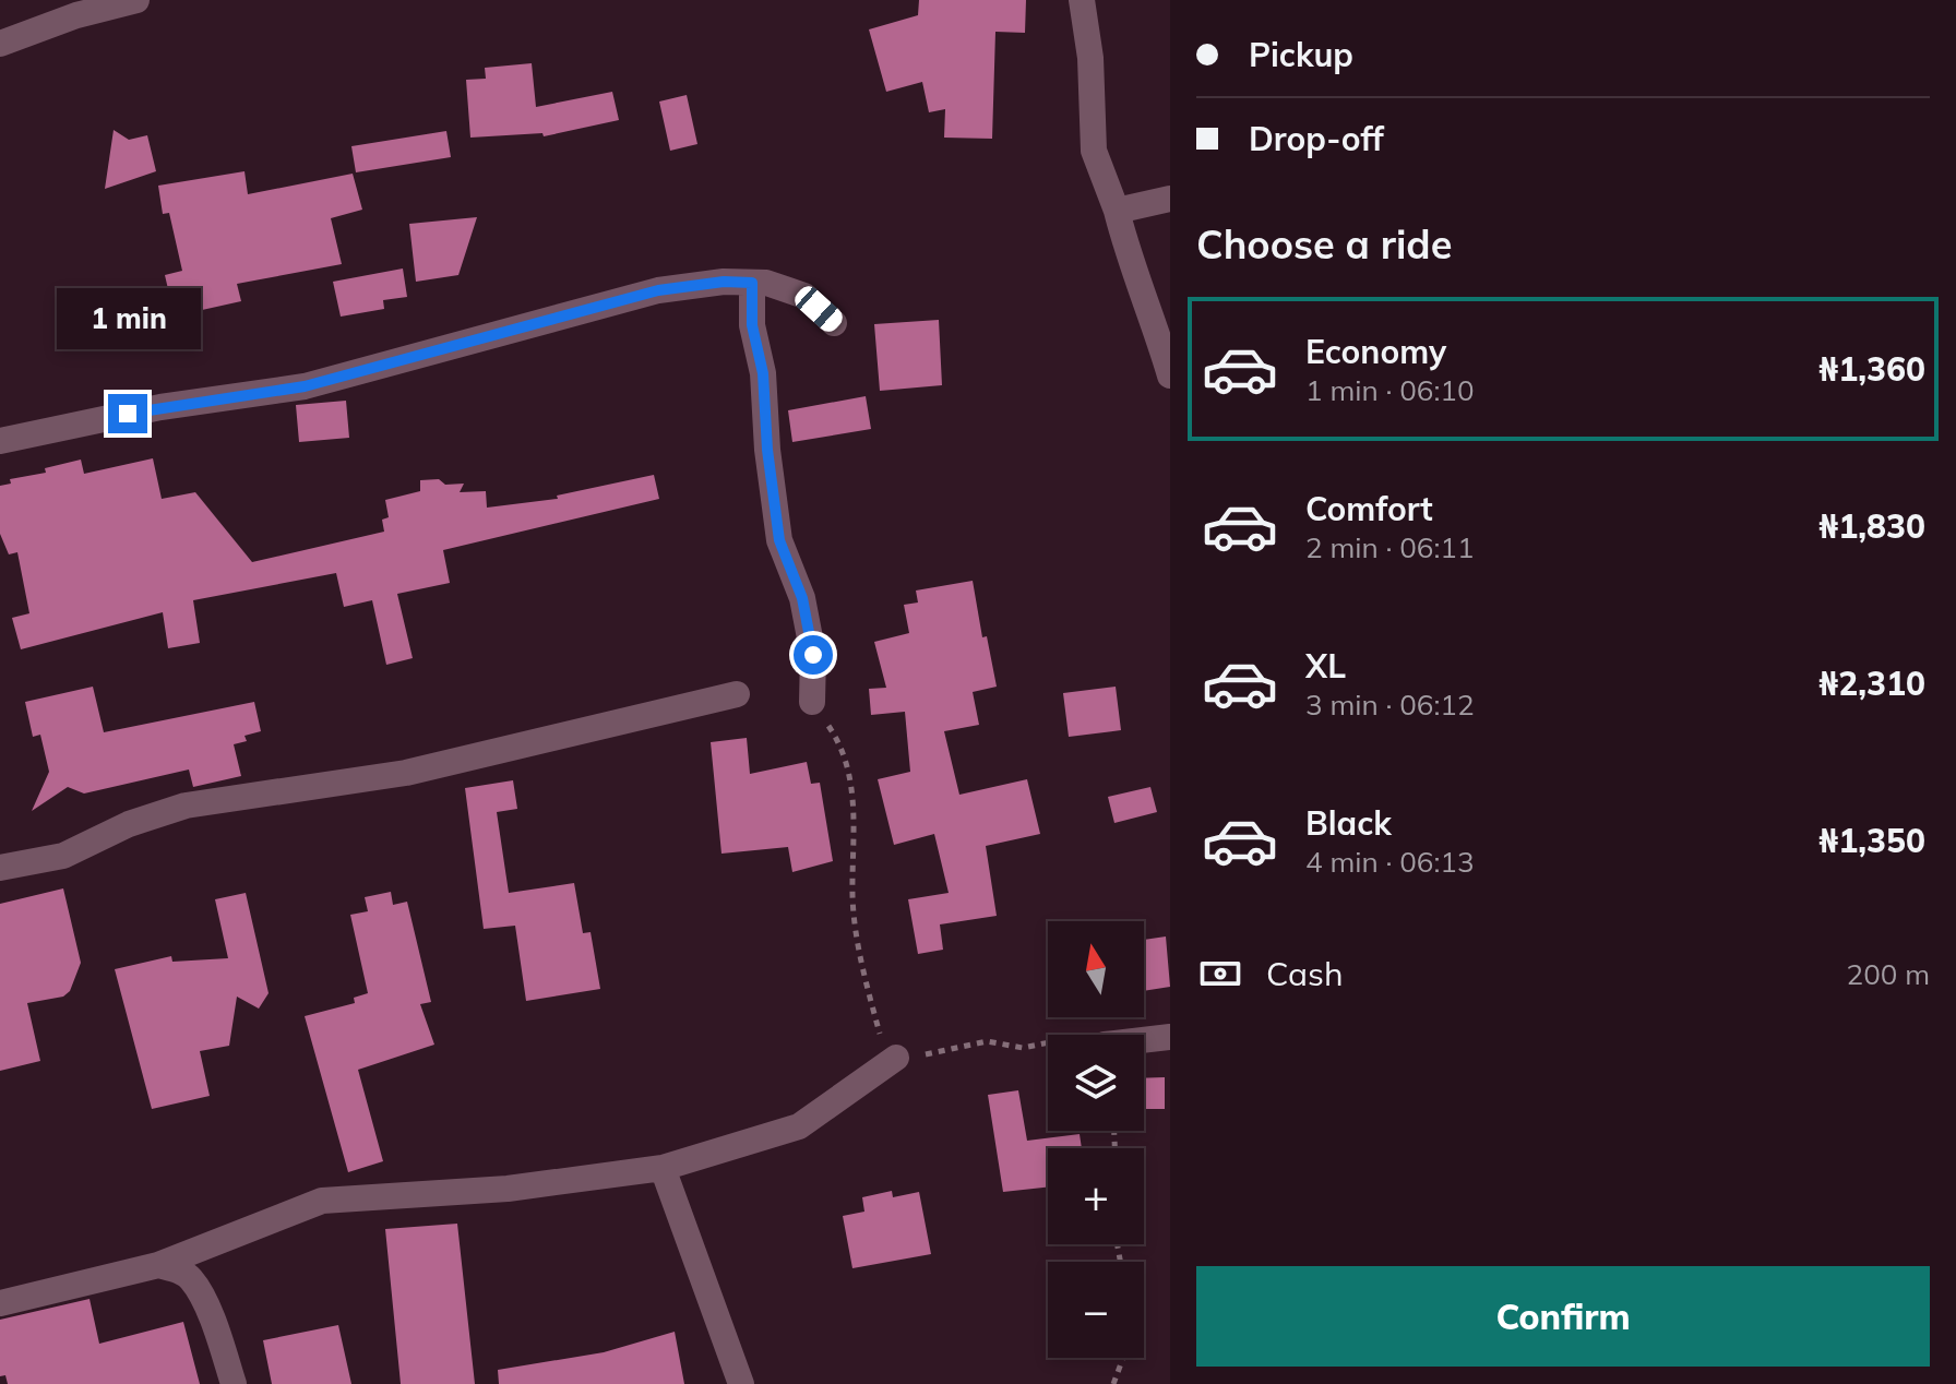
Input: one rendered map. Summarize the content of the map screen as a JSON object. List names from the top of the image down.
{
  "north": "top",
  "page": {
    "banner": ["Pickup", "Drop-off"],
    "heading": "Choose a ride",
    "bubble": "1 min",
    "list": [
      {
        "name": "Economy",
        "note": "1 min · 06:10",
        "value": "₦1,360"
      },
      {
        "name": "Comfort",
        "note": "2 min · 06:11",
        "value": "₦1,830"
      },
      {
        "name": "XL",
        "note": "3 min · 06:12",
        "value": "₦2,310"
      },
      {
        "name": "Black",
        "note": "4 min · 06:13",
        "value": "₦1,350"
      }
    ],
    "map_buttons": ["+", "−"],
    "pay": ["Cash", "200 m"],
    "buttons": "Confirm"
  }
}
